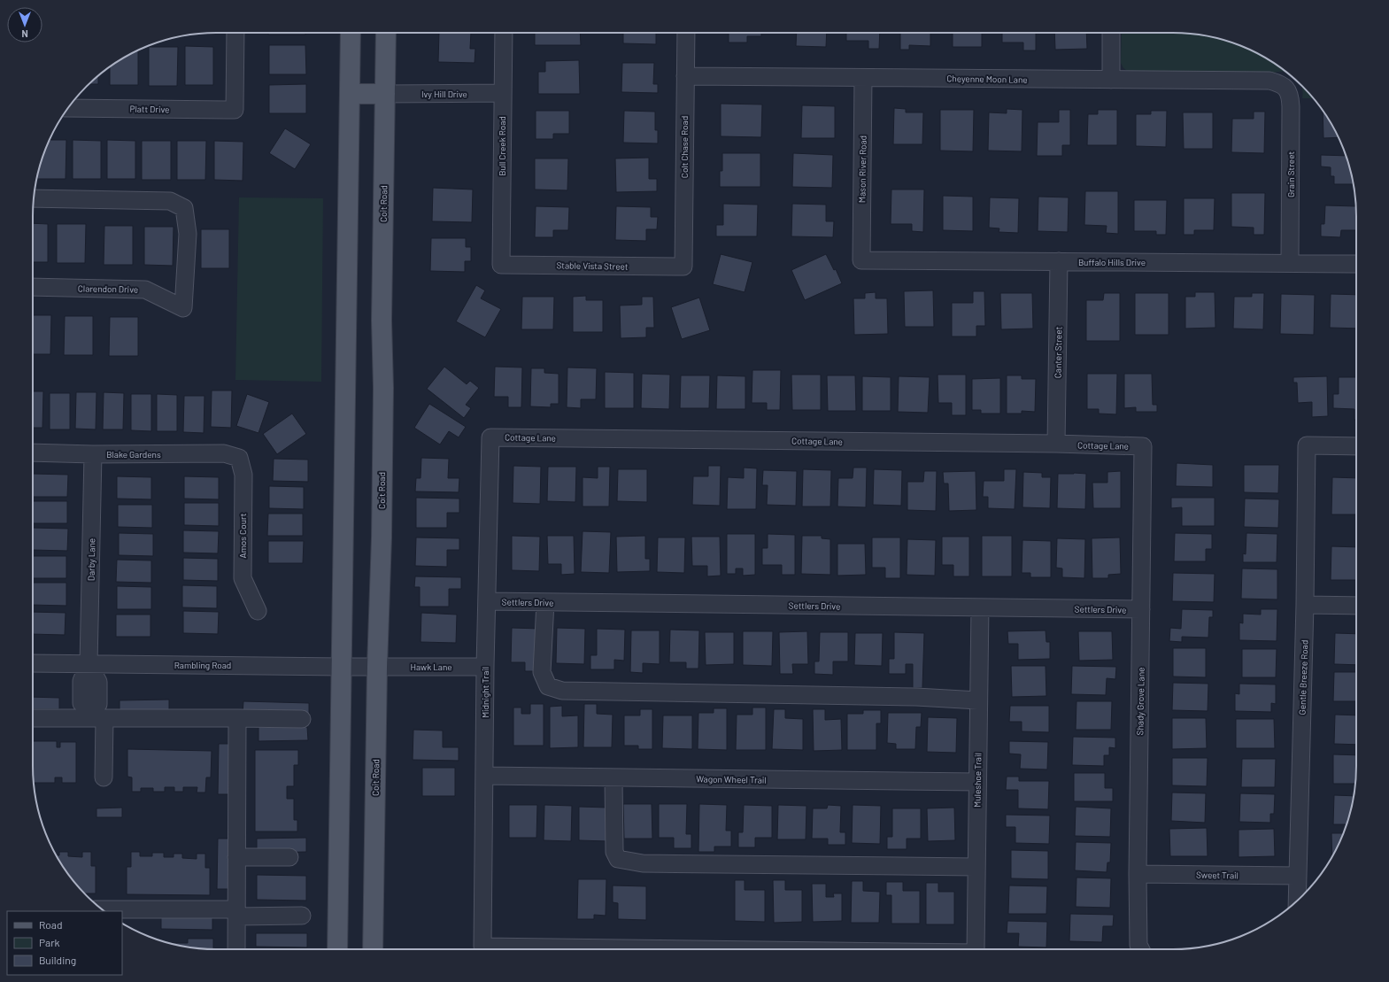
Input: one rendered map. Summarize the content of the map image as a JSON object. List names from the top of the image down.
{
  "streets": {
    "main road": ["Coit Road"],
    "street": [
      "Cheyenne Moon Lane",
      "Ivy Hill Drive",
      "Platt Drive",
      "Bull Creek Road",
      "Colt Chase Road",
      "Mason River Road",
      "Grain Street",
      "Buffalo Hills Drive",
      "Stable Vista Street",
      "Clarendon Drive",
      "Canter Street",
      "Cottage Lane",
      "Blake Gardens",
      "Amos Court",
      "Darby Lane",
      "Settlers Drive",
      "Rambling Road",
      "Hawk Lane",
      "Gentle Breeze Road",
      "Midnight Trail",
      "Shady Grove Lane",
      "Wagon Wheel Trail",
      "Muleshoe Trail",
      "Sweet Trail"
    ]
  },
  "crossings": [
    ["Cheyenne Moon Lane", "Colt Chase Road"],
    ["Cheyenne Moon Lane", "Mason River Road"],
    ["Cheyenne Moon Lane", "Grain Street"],
    ["Ivy Hill Drive", "Bull Creek Road"],
    ["Ivy Hill Drive", "Coit Road"],
    ["Bull Creek Road", "Stable Vista Street"],
    ["Colt Chase Road", "Stable Vista Street"],
    ["Mason River Road", "Buffalo Hills Drive"],
    ["Grain Street", "Buffalo Hills Drive"],
    ["Coit Road", "Rambling Road"],
    ["Coit Road", "Hawk Lane"],
    ["Buffalo Hills Drive", "Canter Street"],
    ["Canter Street", "Cottage Lane"],
    ["Cottage Lane", "Midnight Trail"],
    ["Cottage Lane", "Shady Grove Lane"],
    ["Blake Gardens", "Amos Court"],
    ["Blake Gardens", "Darby Lane"],
    ["Darby Lane", "Rambling Road"],
    ["Settlers Drive", "Midnight Trail"],
    ["Settlers Drive", "Shady Grove Lane"],
    ["Settlers Drive", "Muleshoe Trail"],
    ["Rambling Road", "Hawk Lane"],
    ["Hawk Lane", "Midnight Trail"],
    ["Gentle Breeze Road", "Sweet Trail"],
    ["Midnight Trail", "Wagon Wheel Trail"],
    ["Shady Grove Lane", "Sweet Trail"],
    ["Wagon Wheel Trail", "Muleshoe Trail"]
  ],
  "legend": ["Road", "Park", "Building"],
  "north": "bottom"
}
